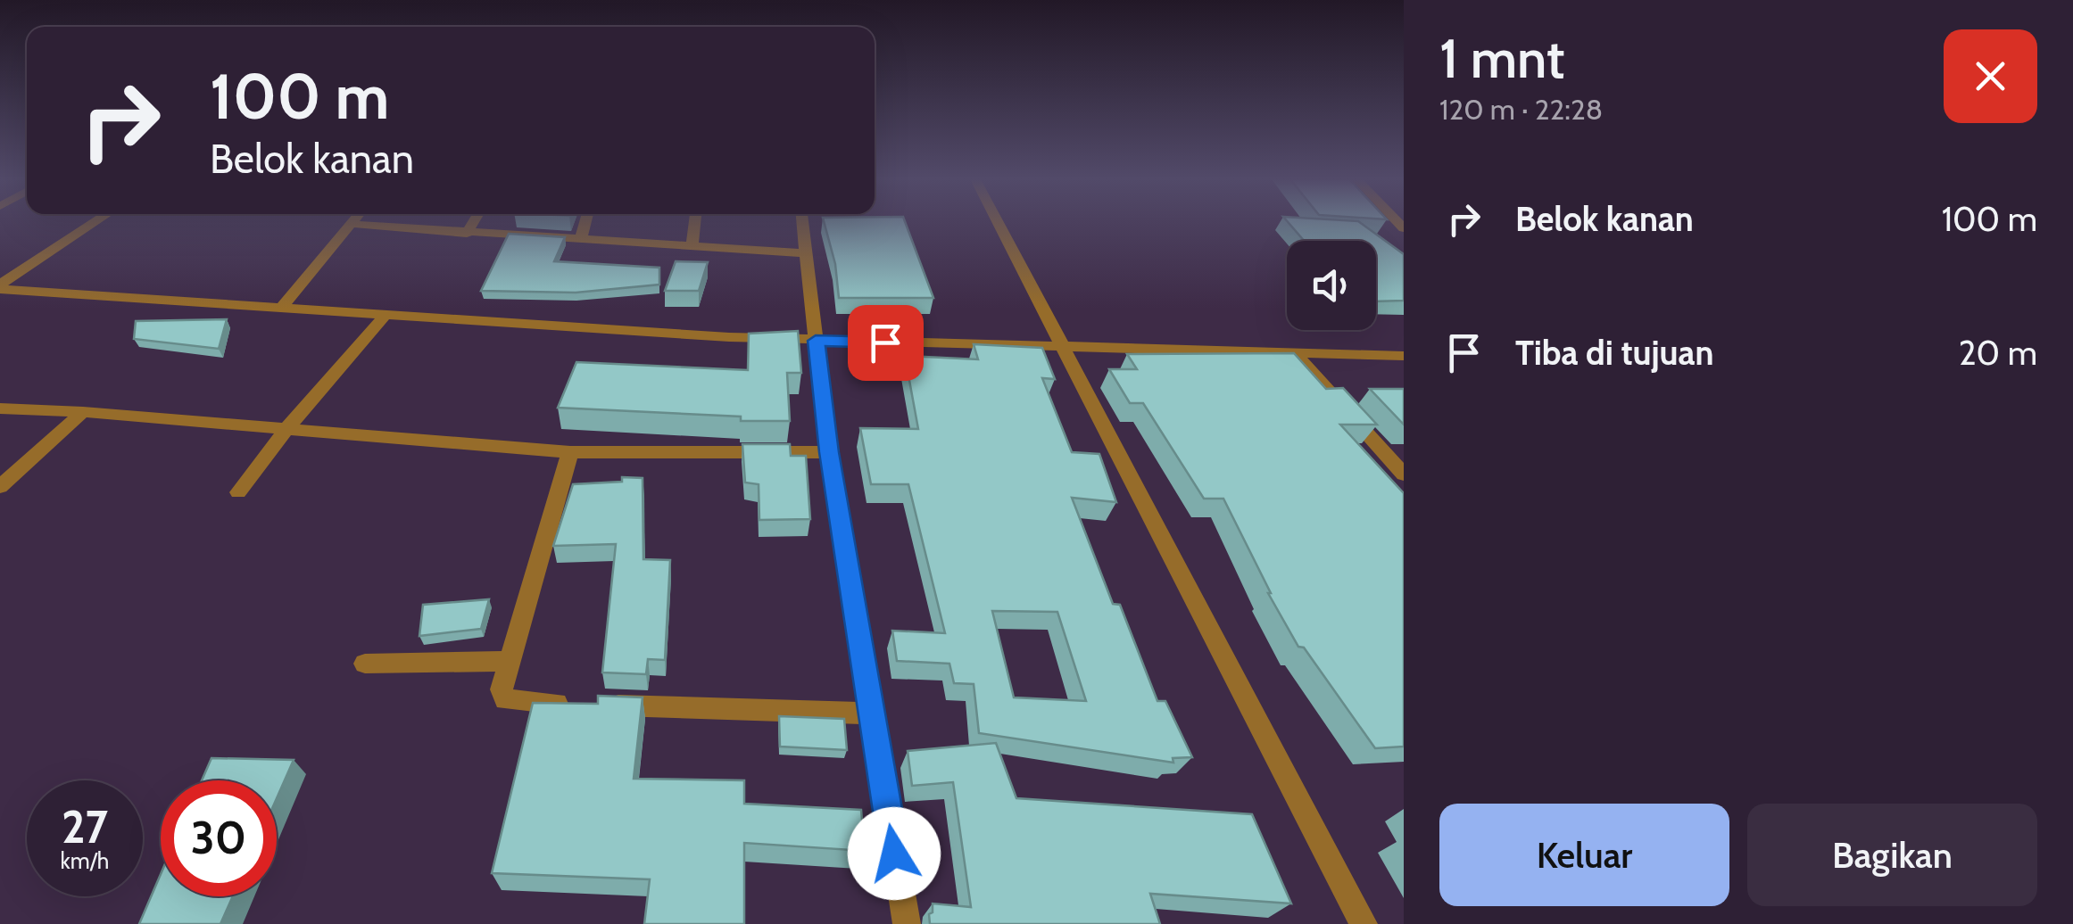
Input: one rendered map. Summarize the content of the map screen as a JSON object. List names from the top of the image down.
{
  "page": {
    "heading": ["1 mnt", "120 m · 22:28"],
    "turn": ["100 m", "Belok kanan"],
    "list": [
      {
        "name": "Belok kanan",
        "value": "100 m"
      },
      {
        "name": "Tiba di tujuan",
        "value": "20 m"
      }
    ],
    "speed": "27 km/h",
    "limit": "30",
    "buttons": ["Keluar", "Bagikan"]
  }
}
